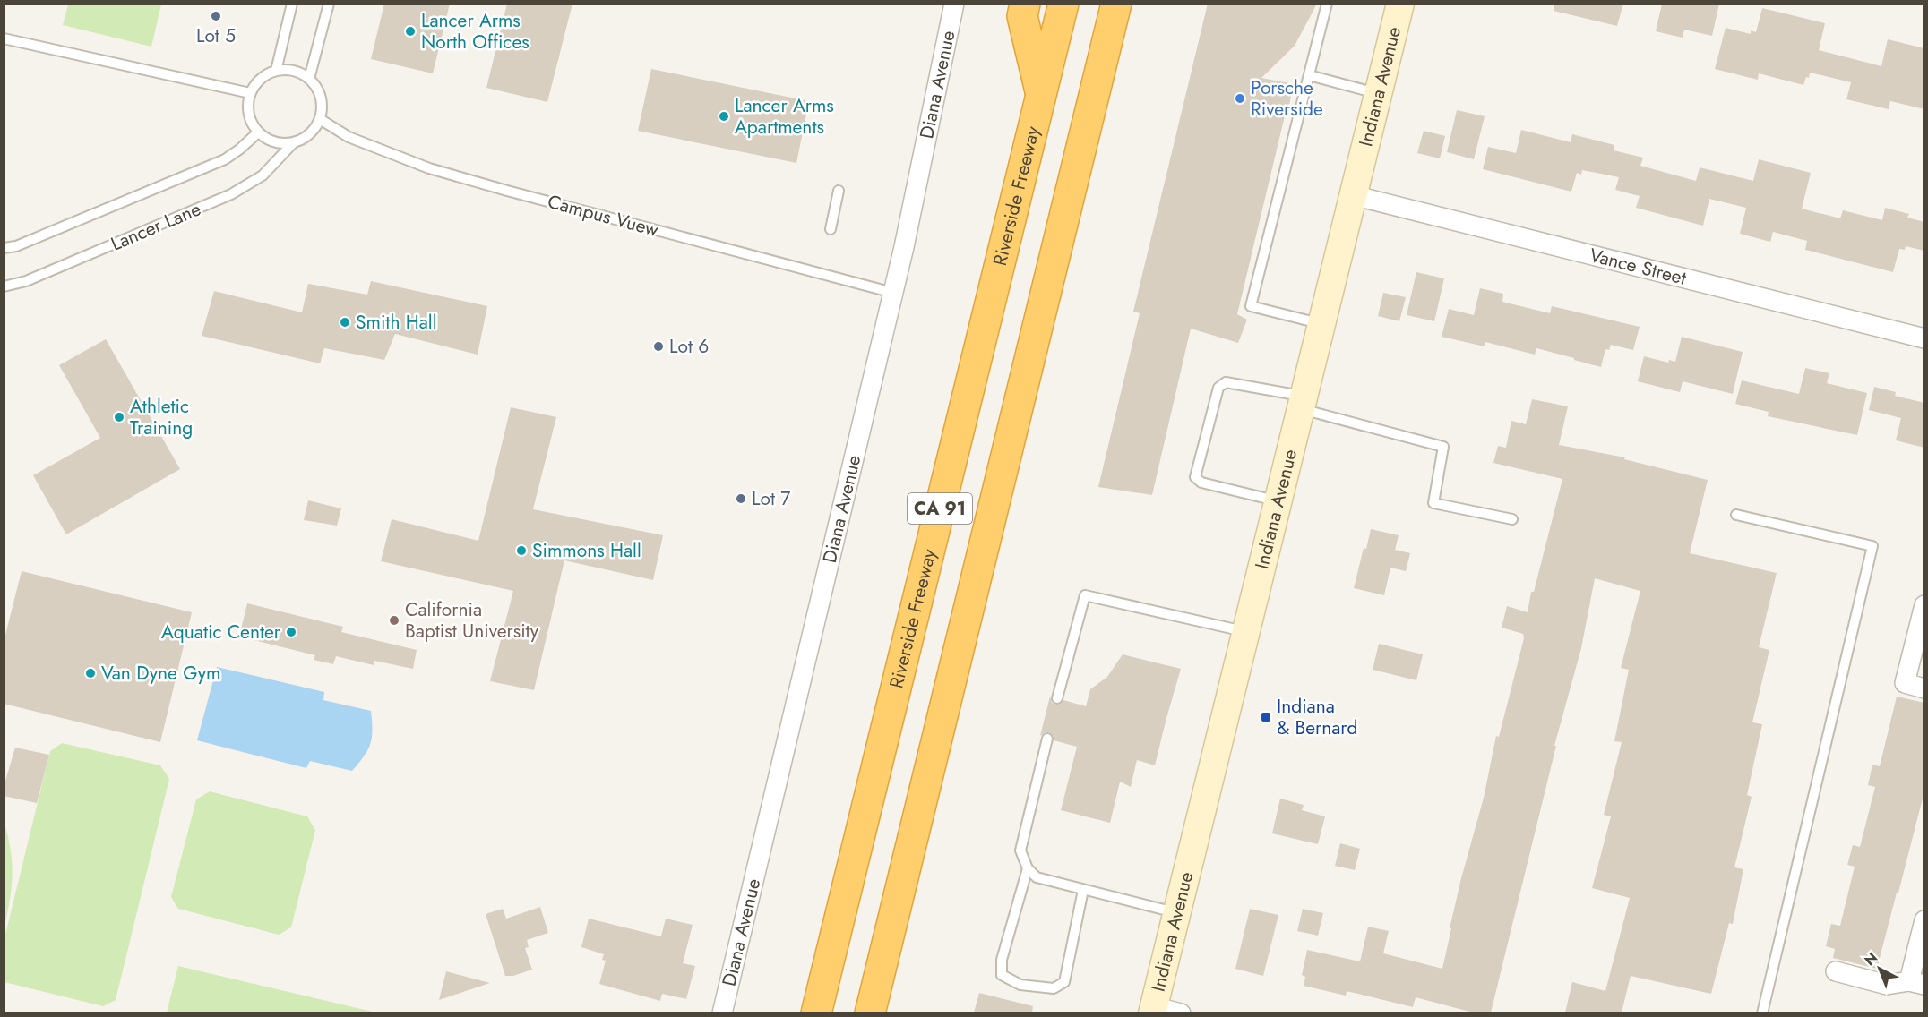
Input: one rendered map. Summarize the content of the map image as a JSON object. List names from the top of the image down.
{
  "streets": {
    "highway": ["Riverside Freeway", "CA 91"],
    "street": ["Diana Avenue", "Indiana Avenue", "Vance Street"],
    "lane": ["Campus Vuew", "Lancer Lane"]
  },
  "crossings": [
    ["Diana Avenue", "Campus Vuew"],
    ["Indiana Avenue", "Vance Street"],
    ["Campus Vuew", "Lancer Lane"]
  ],
  "places": {
    "other": [
      "Lot 5",
      "Lancer Arms North Offices",
      "Porsche Riverside",
      "Lancer Arms Apartments",
      "Smith Hall",
      "Lot 6",
      "Athletic Training",
      "Lot 7",
      "Simmons Hall",
      "California Baptist University",
      "Aquatic Center",
      "Van Dyne Gym"
    ],
    "transit": ["Indiana & Bernard"]
  },
  "north": "top left"
}
